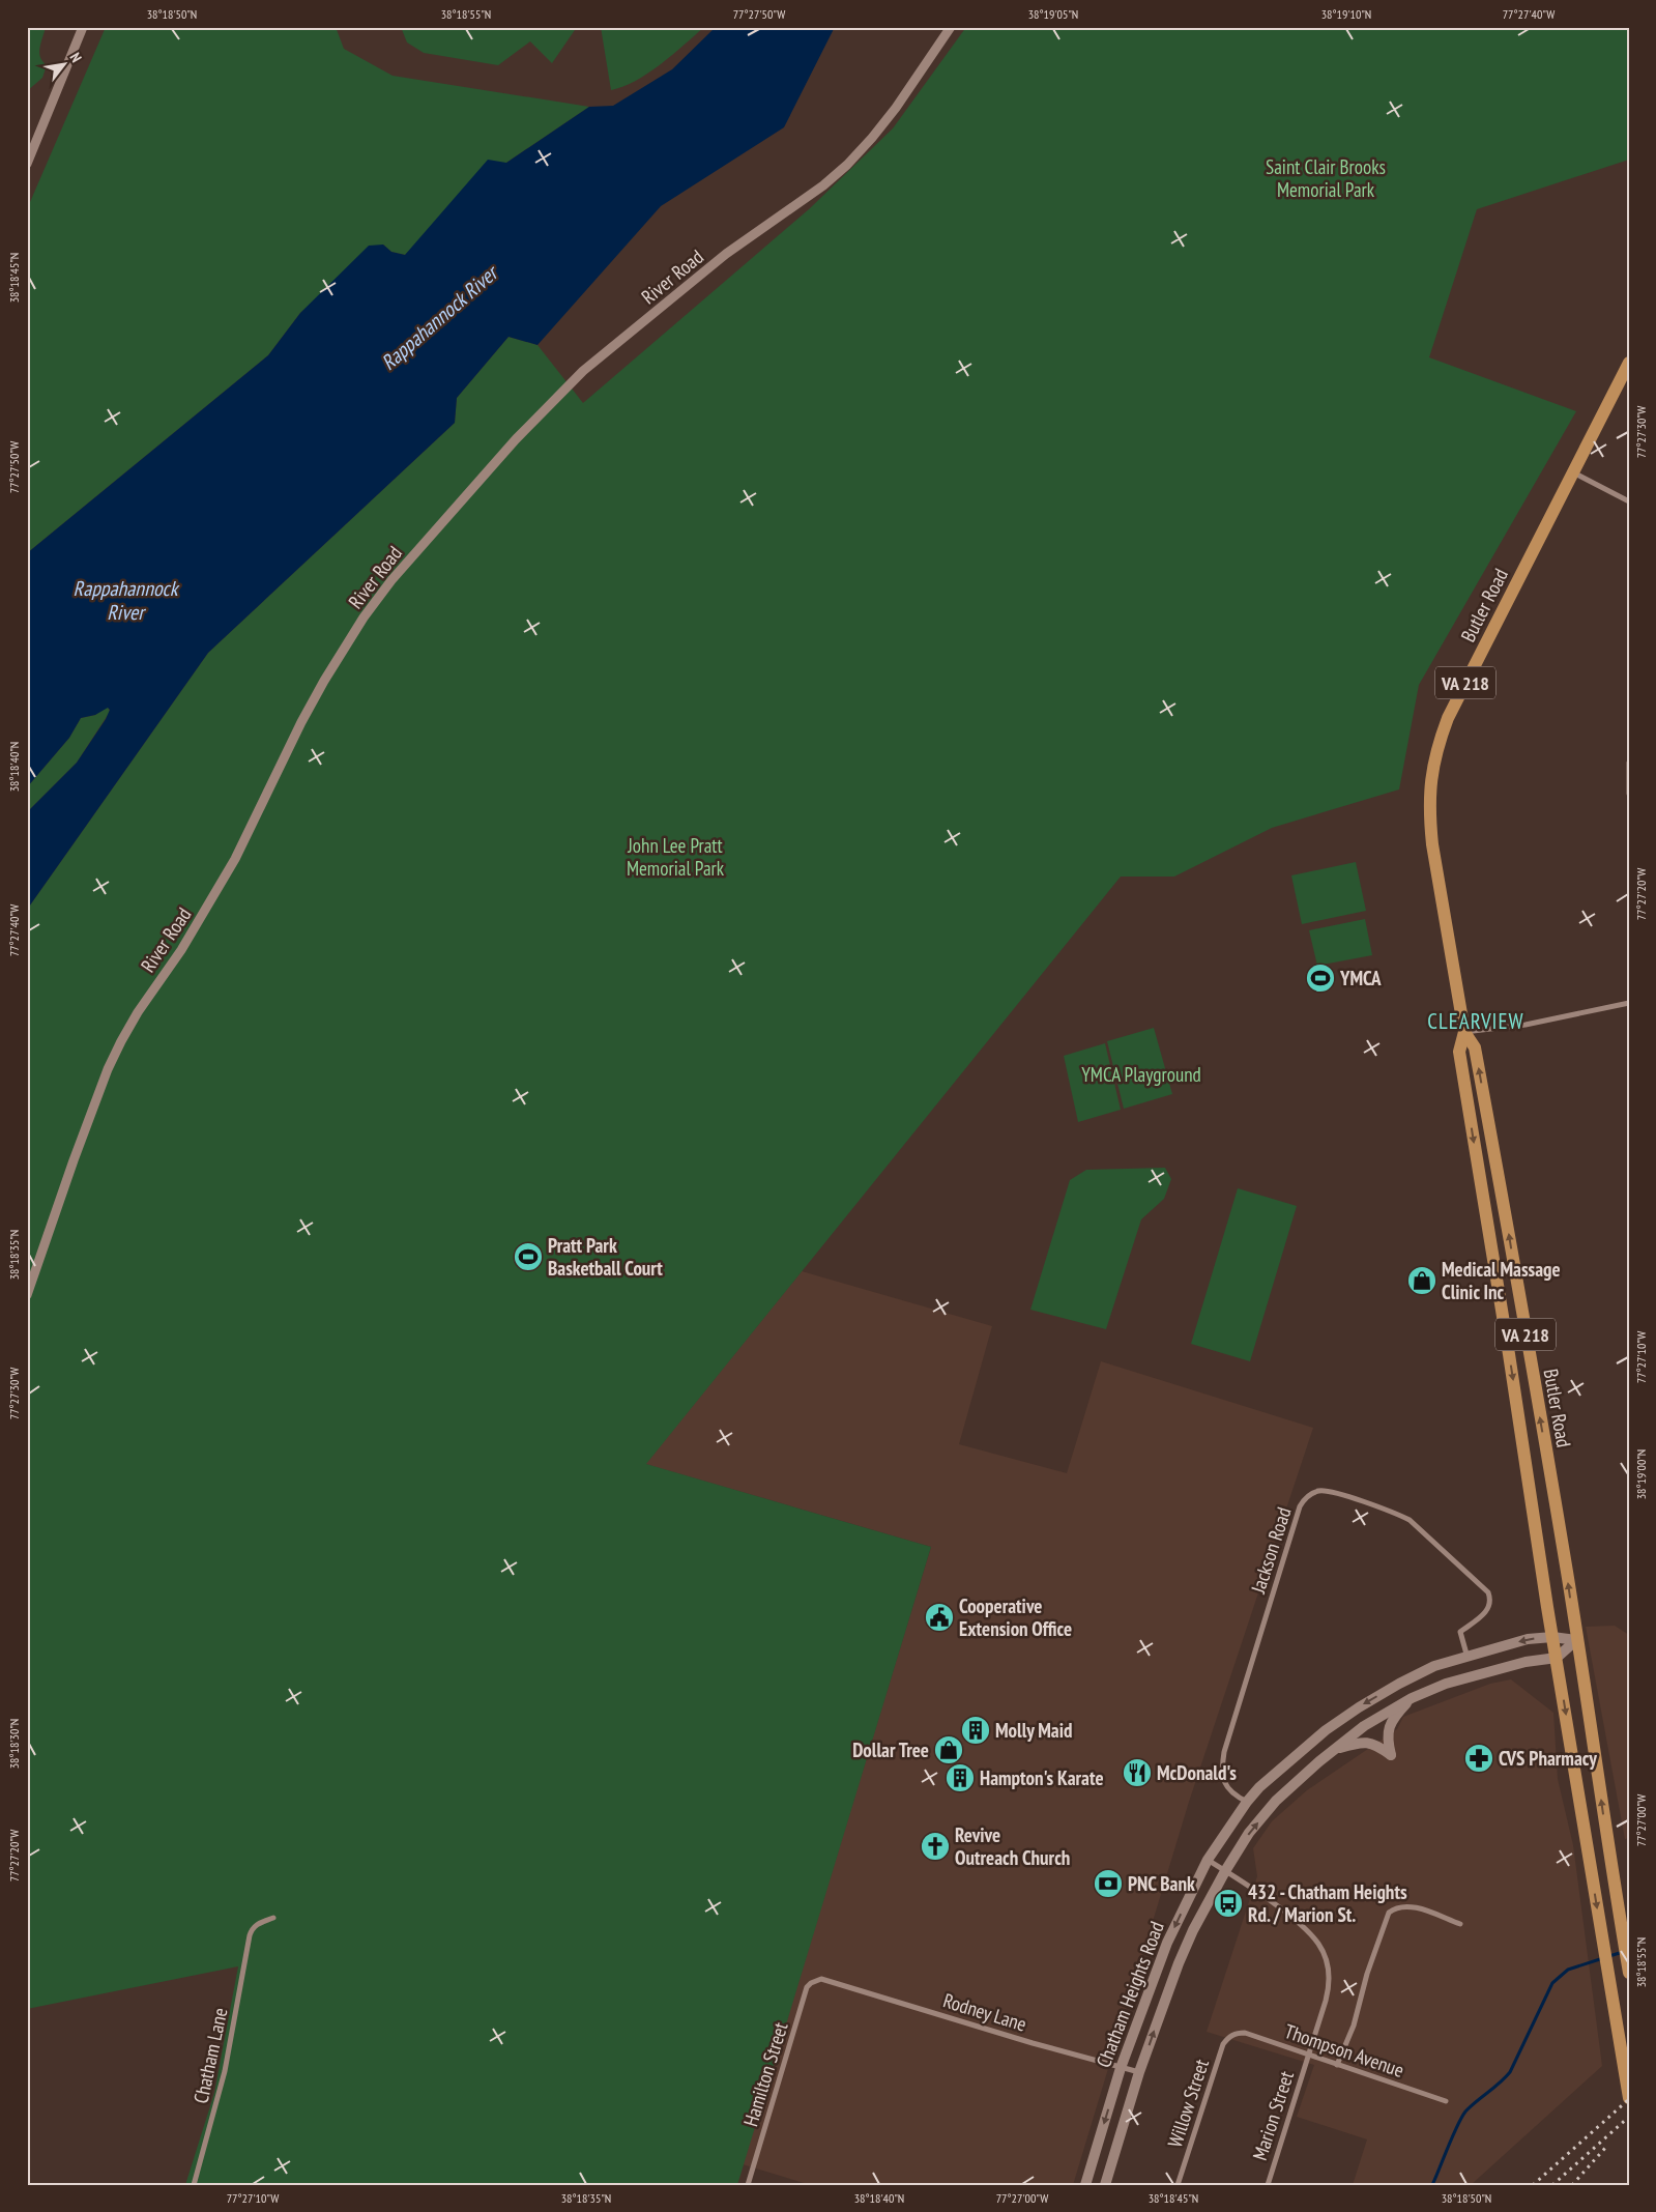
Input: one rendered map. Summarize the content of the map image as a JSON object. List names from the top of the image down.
{
  "streets": {
    "main road": ["Butler Road", "VA 218", "Chatham Heights Road"],
    "street": [
      "River Road",
      "Jackson Road",
      "Rodney Lane",
      "Thompson Avenue",
      "Chatham Lane",
      "Hamilton Street",
      "Willow Street",
      "Marion Street"
    ]
  },
  "crossings": [
    ["Butler Road", "VA 218"],
    ["Butler Road", "Chatham Heights Road"],
    ["VA 218", "Chatham Heights Road"],
    ["Jackson Road", "Chatham Heights Road"],
    ["Chatham Heights Road", "Rodney Lane"],
    ["Chatham Heights Road", "Marion Street"],
    ["Rodney Lane", "Hamilton Street"],
    ["Thompson Avenue", "Willow Street"],
    ["Thompson Avenue", "Marion Street"]
  ],
  "districts": ["CLEARVIEW"],
  "water": ["Rappahannock River"],
  "parks": ["Saint Clair Brooks Memorial Park", "John Lee Pratt Memorial Park", "YMCA Playground"],
  "places": {
    "sports": ["YMCA", "Pratt Park Basketball Court"],
    "shop": ["Medical Massage Clinic Inc", "Dollar Tree"],
    "public building": ["Cooperative Extension Office"],
    "building": ["Molly Maid", "Hampton's Karate"],
    "pharmacy": ["CVS Pharmacy"],
    "restaurant": ["McDonald's"],
    "church": ["Revive Outreach Church"],
    "bank": ["PNC Bank"],
    "bus stop": ["432 - Chatham Heights Rd. / Marion St."]
  },
  "north": "top right",
  "coordinates": [
    "38°18'50\"N",
    "38°18'55\"N",
    "77°27'50\"W",
    "38°19'05\"N",
    "38°19'10\"N",
    "77°27'40\"W",
    "38°18'45\"N",
    "77°27'30\"W",
    "38°18'40\"N",
    "77°27'20\"W",
    "38°18'35\"N",
    "77°27'10\"W",
    "38°19'00\"N",
    "38°18'30\"N",
    "77°27'00\"W"
  ]
}
